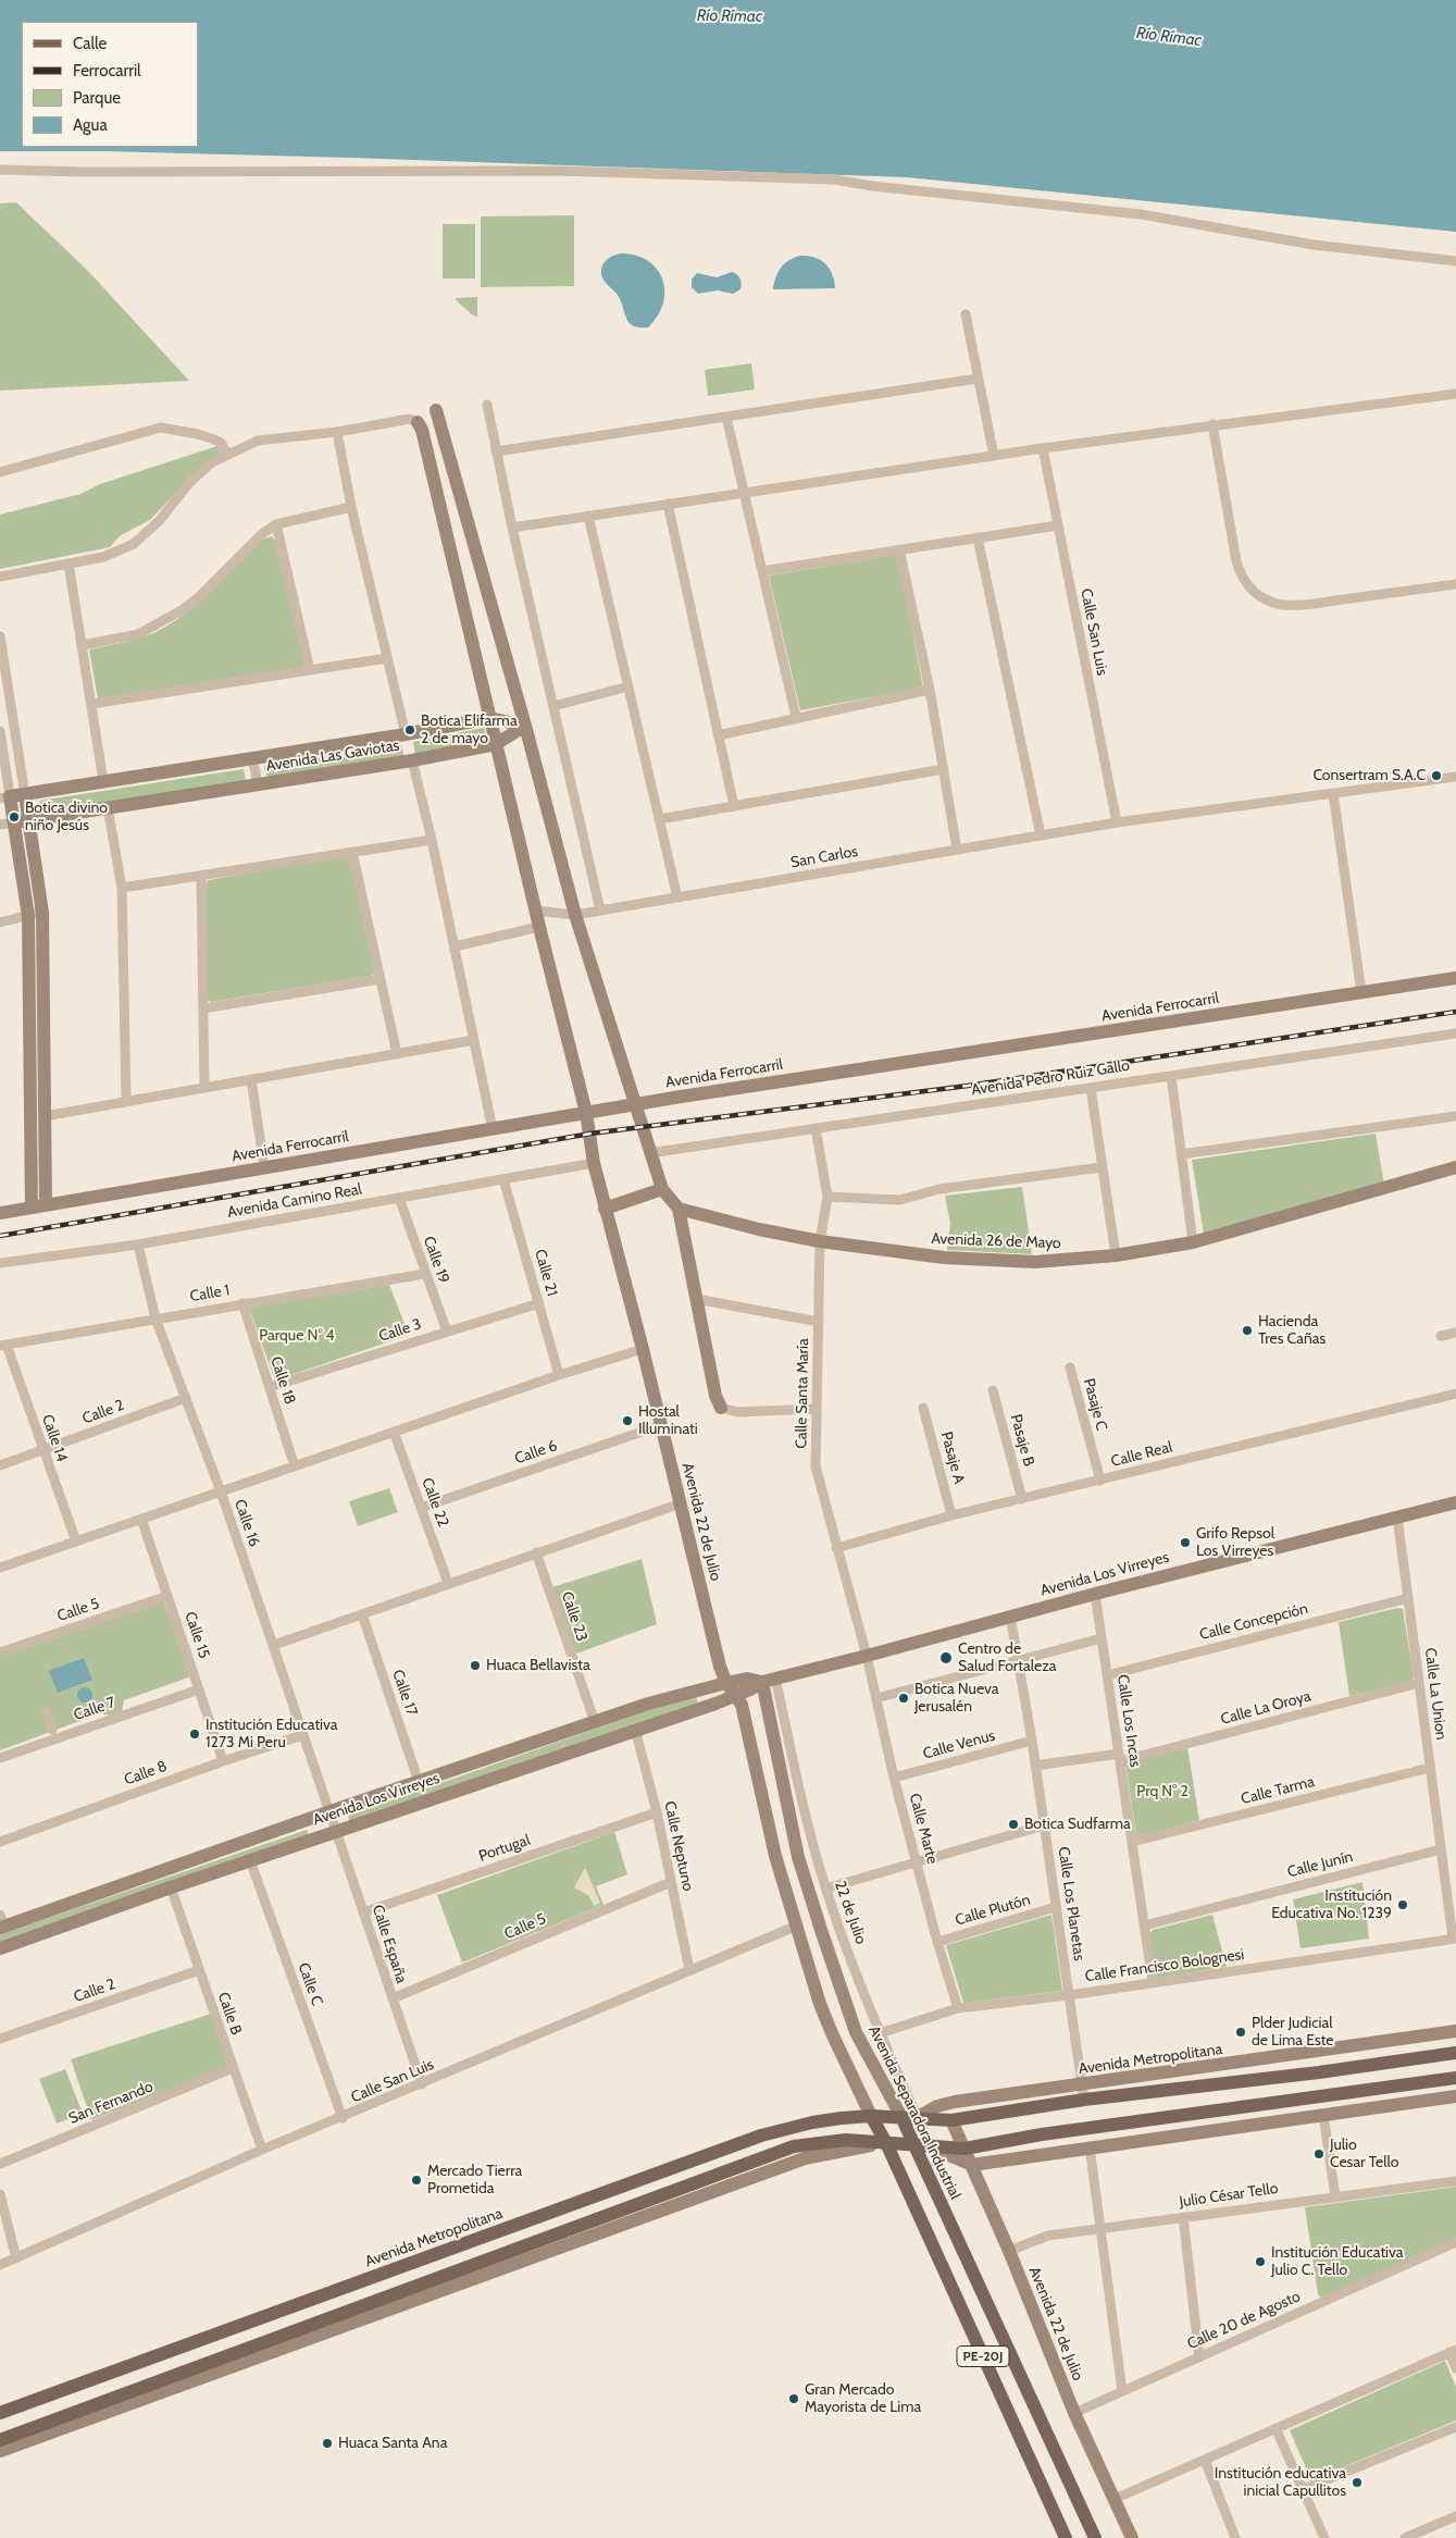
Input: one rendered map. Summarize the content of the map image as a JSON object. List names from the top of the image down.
{
  "streets": {
    "main road": ["Avenida Metropolitana", "Avenida Separadora Industrial", "PE-20J"],
    "street": [
      "Calle San Luis",
      "Avenida Las Gaviotas",
      "San Carlos",
      "Avenida Ferrocarril",
      "Avenida Pedro Ruiz Gallo",
      "Avenida Camino Real",
      "Avenida 26 de Mayo",
      "Calle 19",
      "Calle 21",
      "Calle 1",
      "Calle 3",
      "Calle 18",
      "Calle Santa María",
      "Pasaje C",
      "Calle 2",
      "Calle 14",
      "Pasaje B",
      "Calle 6",
      "Calle Real",
      "Pasaje A",
      "Calle 22",
      "Avenida 22 de Julio",
      "Calle 16",
      "Avenida Los Virreyes",
      "Calle 5",
      "Calle 23",
      "Calle Concepción",
      "Calle 15",
      "Calle 17",
      "Calle La Union",
      "Calle La Oroya",
      "Calle 7",
      "Calle Los Incas",
      "Calle Venus",
      "Calle 8",
      "Calle Tarma",
      "Calle Marte",
      "Calle Neptuno",
      "Portugal",
      "Calle Junín",
      "Calle Los Planetas",
      "Calle Plutón",
      "22 de Julio",
      "Calle España",
      "Calle Francisco Bolognesi",
      "Calle C",
      "Calle B",
      "San Fernando",
      "Julio César Tello",
      "Calle 20 de Agosto"
    ]
  },
  "crossings": [
    ["Calle San Luis", "San Carlos"],
    ["Calle San Luis", "Calle Neptuno"],
    ["Calle San Luis", "Calle España"],
    ["Calle San Luis", "Calle C"],
    ["Calle San Luis", "Calle B"],
    ["Calle San Luis", "PE-20J"],
    ["Avenida Las Gaviotas", "PE-20J"],
    ["San Carlos", "PE-20J"],
    ["Avenida Ferrocarril", "PE-20J"],
    ["Avenida Pedro Ruiz Gallo", "Calle Santa María"],
    ["Avenida Camino Real", "Calle 19"],
    ["Avenida Camino Real", "Calle 21"],
    ["Avenida Camino Real", "Avenida 22 de Julio"],
    ["Avenida Camino Real", "Calle 16"],
    ["Avenida Camino Real", "PE-20J"],
    ["Avenida 26 de Mayo", "Calle Santa María"],
    ["Calle 19", "Calle 1"],
    ["Calle 19", "Calle 3"],
    ["Calle 21", "Calle 3"],
    ["Calle 1", "Calle 18"],
    ["Calle 1", "Calle 14"],
    ["Calle 1", "Calle 16"],
    ["Calle 3", "Calle 18"],
    ["Calle Santa María", "Calle Real"],
    ["Calle Santa María", "Avenida Los Virreyes"],
    ["Calle Santa María", "Calle Marte"],
    ["Pasaje C", "Calle Real"],
    ["Calle 2", "Calle 14"],
    ["Calle 2", "Calle 16"],
    ["Calle 2", "Calle B"],
    ["Pasaje B", "Calle Real"],
    ["Calle 6", "Calle 22"],
    ["Calle 6", "Avenida 22 de Julio"],
    ["Calle Real", "Pasaje A"],
    ["Avenida 22 de Julio", "Avenida Los Virreyes"],
    ["Avenida 22 de Julio", "Avenida Metropolitana"],
    ["Avenida 22 de Julio", "Julio César Tello"],
    ["Avenida 22 de Julio", "Calle 20 de Agosto"],
    ["Avenida 22 de Julio", "PE-20J"],
    ["Calle 16", "Avenida Los Virreyes"],
    ["Calle 16", "Calle 8"],
    ["Calle 16", "Calle España"],
    ["Avenida Los Virreyes", "Calle 23"],
    ["Avenida Los Virreyes", "Calle 17"],
    ["Avenida Los Virreyes", "Calle La Union"],
    ["Avenida Los Virreyes", "Calle Los Incas"],
    ["Avenida Los Virreyes", "Calle Marte"],
    ["Avenida Los Virreyes", "Calle Neptuno"],
    ["Avenida Los Virreyes", "Calle Los Planetas"],
    ["Avenida Los Virreyes", "22 de Julio"],
    ["Avenida Los Virreyes", "Calle España"],
    ["Avenida Los Virreyes", "Calle C"],
    ["Avenida Los Virreyes", "Calle B"],
    ["Avenida Los Virreyes", "Avenida Separadora Industrial"],
    ["Avenida Los Virreyes", "PE-20J"],
    ["Calle 5", "Calle 15"],
    ["Calle 5", "Calle Neptuno"],
    ["Calle 5", "Calle España"],
    ["Calle Concepción", "Calle La Union"],
    ["Calle Concepción", "Calle Los Incas"],
    ["Calle 15", "Calle 7"],
    ["Calle 15", "Calle 8"],
    ["Calle La Union", "Calle La Oroya"],
    ["Calle La Union", "Calle Tarma"],
    ["Calle La Union", "Calle Junín"],
    ["Calle La Union", "Calle Francisco Bolognesi"],
    ["Calle La Oroya", "Calle Los Incas"],
    ["Calle La Oroya", "Calle Los Planetas"],
    ["Calle Los Incas", "Calle Tarma"],
    ["Calle Los Incas", "Calle Junín"],
    ["Calle Los Incas", "Calle Francisco Bolognesi"],
    ["Calle Venus", "Calle Marte"],
    ["Calle Venus", "Calle Los Planetas"],
    ["Calle Marte", "Calle Plutón"],
    ["Calle Marte", "Calle Francisco Bolognesi"],
    ["Calle Neptuno", "Portugal"],
    ["Portugal", "Calle España"],
    ["Calle Los Planetas", "Calle Plutón"],
    ["Calle Los Planetas", "Calle Francisco Bolognesi"],
    ["Calle Los Planetas", "Avenida Metropolitana"],
    ["22 de Julio", "Calle Francisco Bolognesi"],
    ["22 de Julio", "Avenida Metropolitana"],
    ["22 de Julio", "Avenida Separadora Industrial"],
    ["Calle B", "San Fernando"],
    ["Avenida Metropolitana", "Avenida Separadora Industrial"],
    ["Avenida Metropolitana", "PE-20J"]
  ],
  "water": ["Río Rímac"],
  "parks": ["Parque N° 4", "Prq N° 2"],
  "places": [
    "Botica Elifarma 2 de mayo",
    "Consertram S.A.C",
    "Botica divino niño Jesús",
    "Hacienda Tres Cañas",
    "Hostal Illuminati",
    "Grifo Repsol Los Virreyes",
    "Centro de Salud Fortaleza",
    "Huaca Bellavista",
    "Botica Nueva Jerusalén",
    "Institución Educativa 1273 Mi Peru",
    "Botica Sudfarma",
    "Institución Educativa No. 1239",
    "Plder Judicial de Lima Este",
    "Julio Cesar Tello",
    "Mercado Tierra Prometida",
    "Institución Educativa Julio C. Tello",
    "Gran Mercado Mayorista de Lima",
    "Huaca Santa Ana",
    "Institución educativa inicial Capullitos"
  ],
  "legend": [
    "Calle",
    "Ferrocarril",
    "Parque",
    "Agua"
  ]
}
